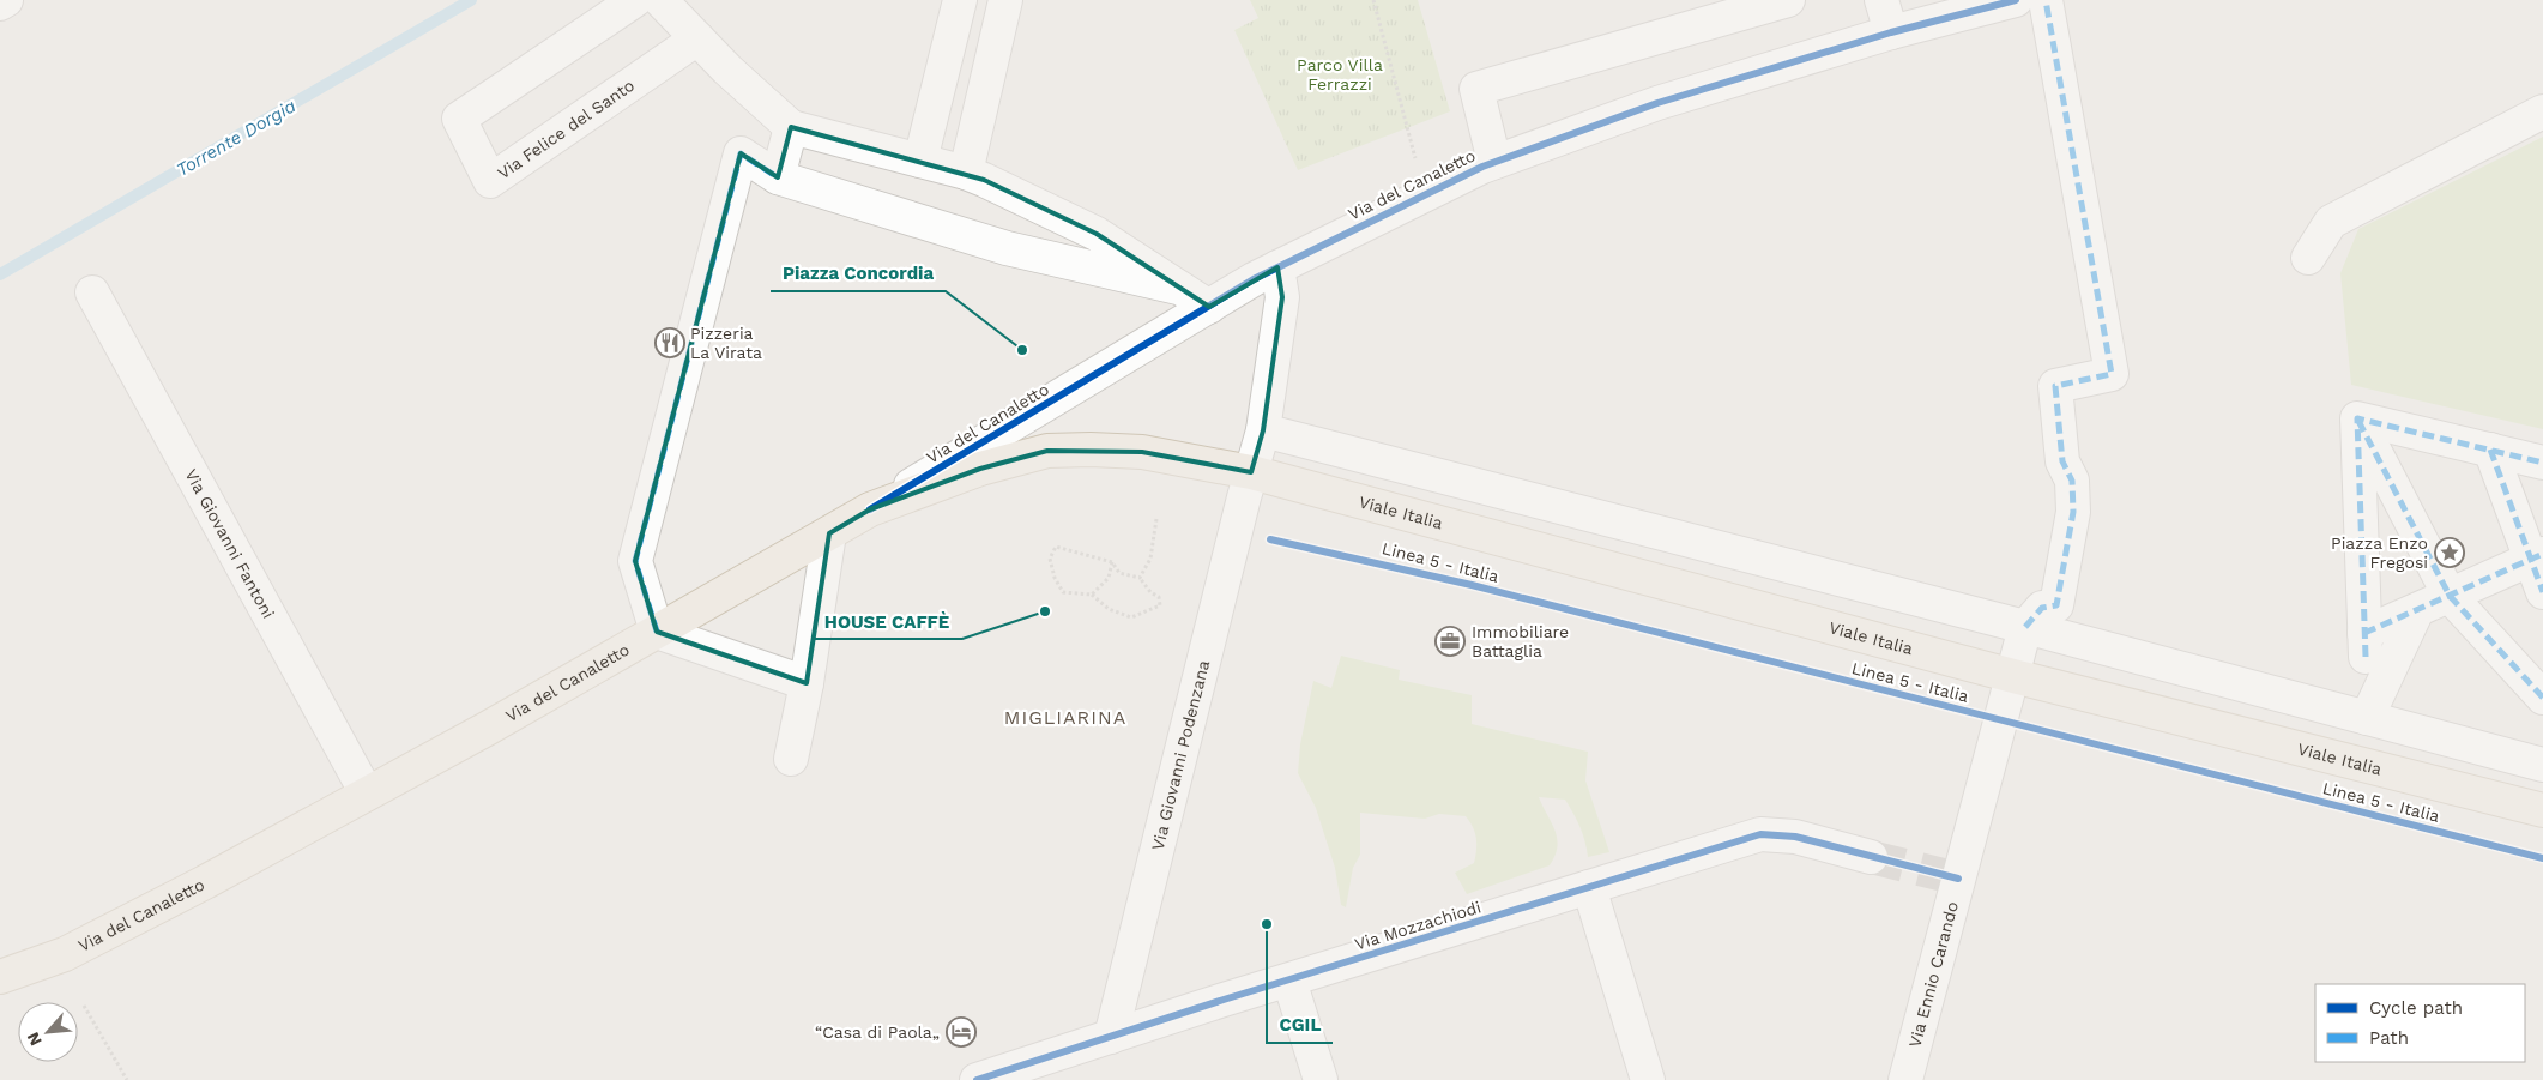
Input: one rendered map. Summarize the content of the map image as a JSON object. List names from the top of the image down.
{
  "streets": {
    "main road": ["Via del Canaletto", "Viale Italia"],
    "street": [
      "Via Felice del Santo",
      "Via Giovanni Fantoni",
      "Via Giovanni Podenzana",
      "Via Mozzachiodi",
      "Via Ennio Carando"
    ],
    "cycle path": ["Linea 5 - Italia"]
  },
  "crossings": [
    ["Via del Canaletto", "Viale Italia"],
    ["Via del Canaletto", "Via Giovanni Fantoni"],
    ["Via del Canaletto", "Via Giovanni Podenzana"],
    ["Viale Italia", "Via Giovanni Podenzana"],
    ["Viale Italia", "Via Ennio Carando"],
    ["Via Giovanni Podenzana", "Via Mozzachiodi"]
  ],
  "districts": ["MIGLIARINA"],
  "water": ["Torrente Dorgia"],
  "parks": ["Parco Villa Ferrazzi"],
  "places": {
    "restaurant": ["Pizzeria La Virata"],
    "other": ["Piazza Concordia", "HOUSE CAFFÈ", "CGIL"],
    "place": ["Piazza Enzo Fregosi"],
    "office": ["Immobiliare Battaglia"],
    "hotel": ["“Casa di Paola„"]
  },
  "legend": ["Cycle path", "Path"],
  "north": "bottom left"
}
